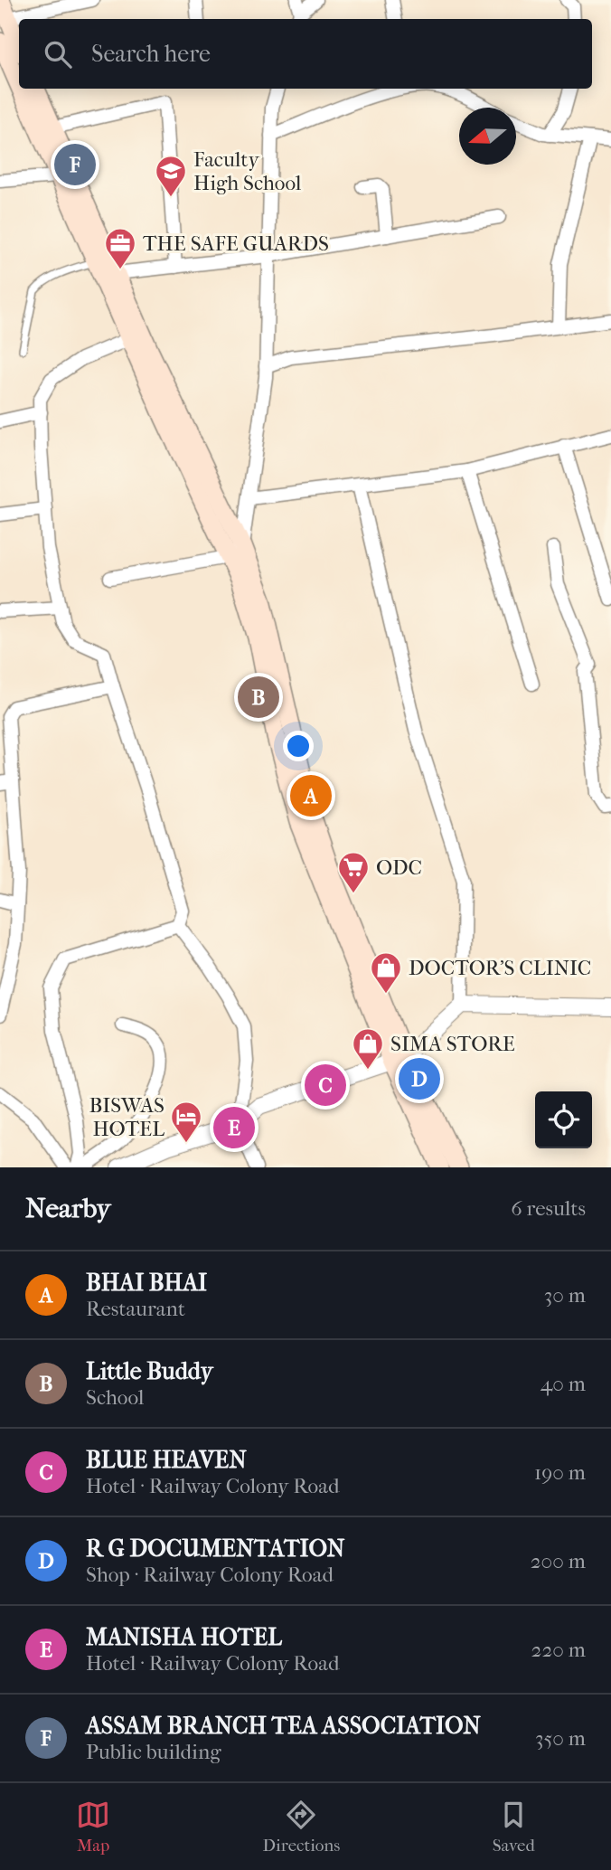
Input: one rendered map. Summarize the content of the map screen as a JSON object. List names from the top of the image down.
{
  "places": {
    "school or university": ["Faculty High School"],
    "office": ["THE SAFE GUARDS"],
    "supermarket": ["ODC"],
    "shop": ["DOCTOR'S CLINIC", "SIMA STORE"],
    "hotel": ["BISWAS HOTEL"]
  },
  "north": "left",
  "page": {
    "search": "Search here",
    "pins": [
      "F",
      "B",
      "A",
      "D",
      "C",
      "E"
    ],
    "heading": ["Nearby", "6 results"],
    "list": [
      {
        "mark": "A",
        "name": "BHAI BHAI",
        "note": "Restaurant",
        "value": "30 m"
      },
      {
        "mark": "B",
        "name": "Little Buddy",
        "note": "School",
        "value": "40 m"
      },
      {
        "mark": "C",
        "name": "BLUE HEAVEN",
        "note": "Hotel · Railway Colony Road",
        "value": "190 m"
      },
      {
        "mark": "D",
        "name": "R G DOCUMENTATION",
        "note": "Shop · Railway Colony Road",
        "value": "200 m"
      },
      {
        "mark": "E",
        "name": "MANISHA HOTEL",
        "note": "Hotel · Railway Colony Road",
        "value": "220 m"
      },
      {
        "mark": "F",
        "name": "ASSAM BRANCH TEA ASSOCIATION",
        "note": "Public building",
        "value": "350 m"
      }
    ],
    "nav": ["Map", "Directions", "Saved"]
  }
}
